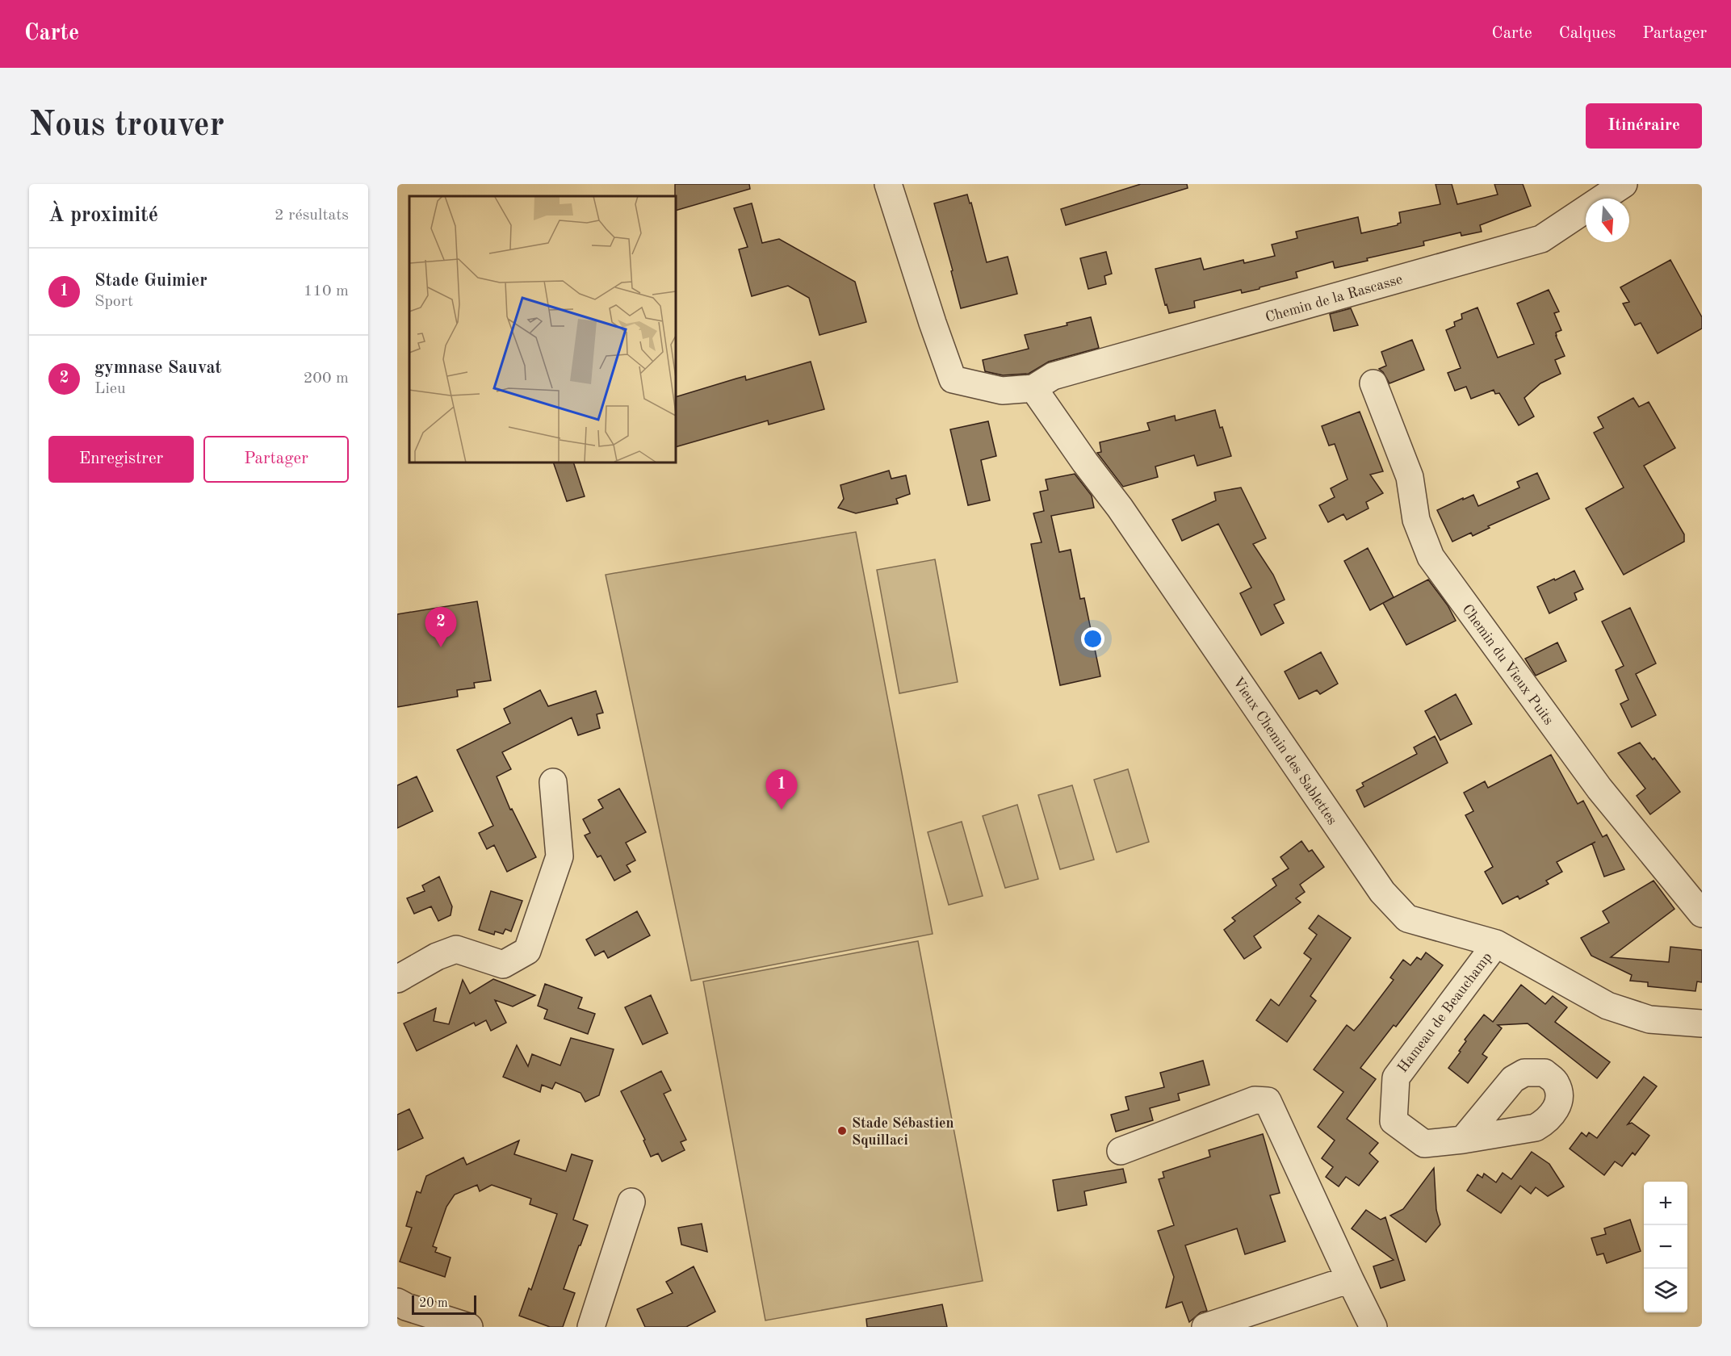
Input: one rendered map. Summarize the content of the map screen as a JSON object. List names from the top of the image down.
{
  "streets": {
    "street": [
      "Chemin de la Rascasse",
      "Chemin du Vieux Puits",
      "Vieux Chemin des Sablettes",
      "Hameau de Beauchamp"
    ]
  },
  "crossings": [
    ["Chemin de la Rascasse", "Vieux Chemin des Sablettes"],
    ["Vieux Chemin des Sablettes", "Hameau de Beauchamp"]
  ],
  "places": ["Stade Sébastien Squillaci"],
  "scale_bar": "20 m",
  "north": "bottom",
  "page": {
    "header": "Carte",
    "nav": ["Carte", "Calques", "Partager"],
    "buttons": [
      "Itinéraire",
      ["Enregistrer", "Partager"]
    ],
    "title": "Nous trouver",
    "heading": ["À proximité", "2 résultats"],
    "list": [
      {
        "mark": "1",
        "name": "Stade Guimier",
        "note": "Sport",
        "value": "110 m"
      },
      {
        "mark": "2",
        "name": "gymnase Sauvat",
        "note": "Lieu",
        "value": "200 m"
      }
    ],
    "pins": ["2", "1"],
    "map_buttons": ["+", "−"],
    "scale": "20 m"
  }
}
